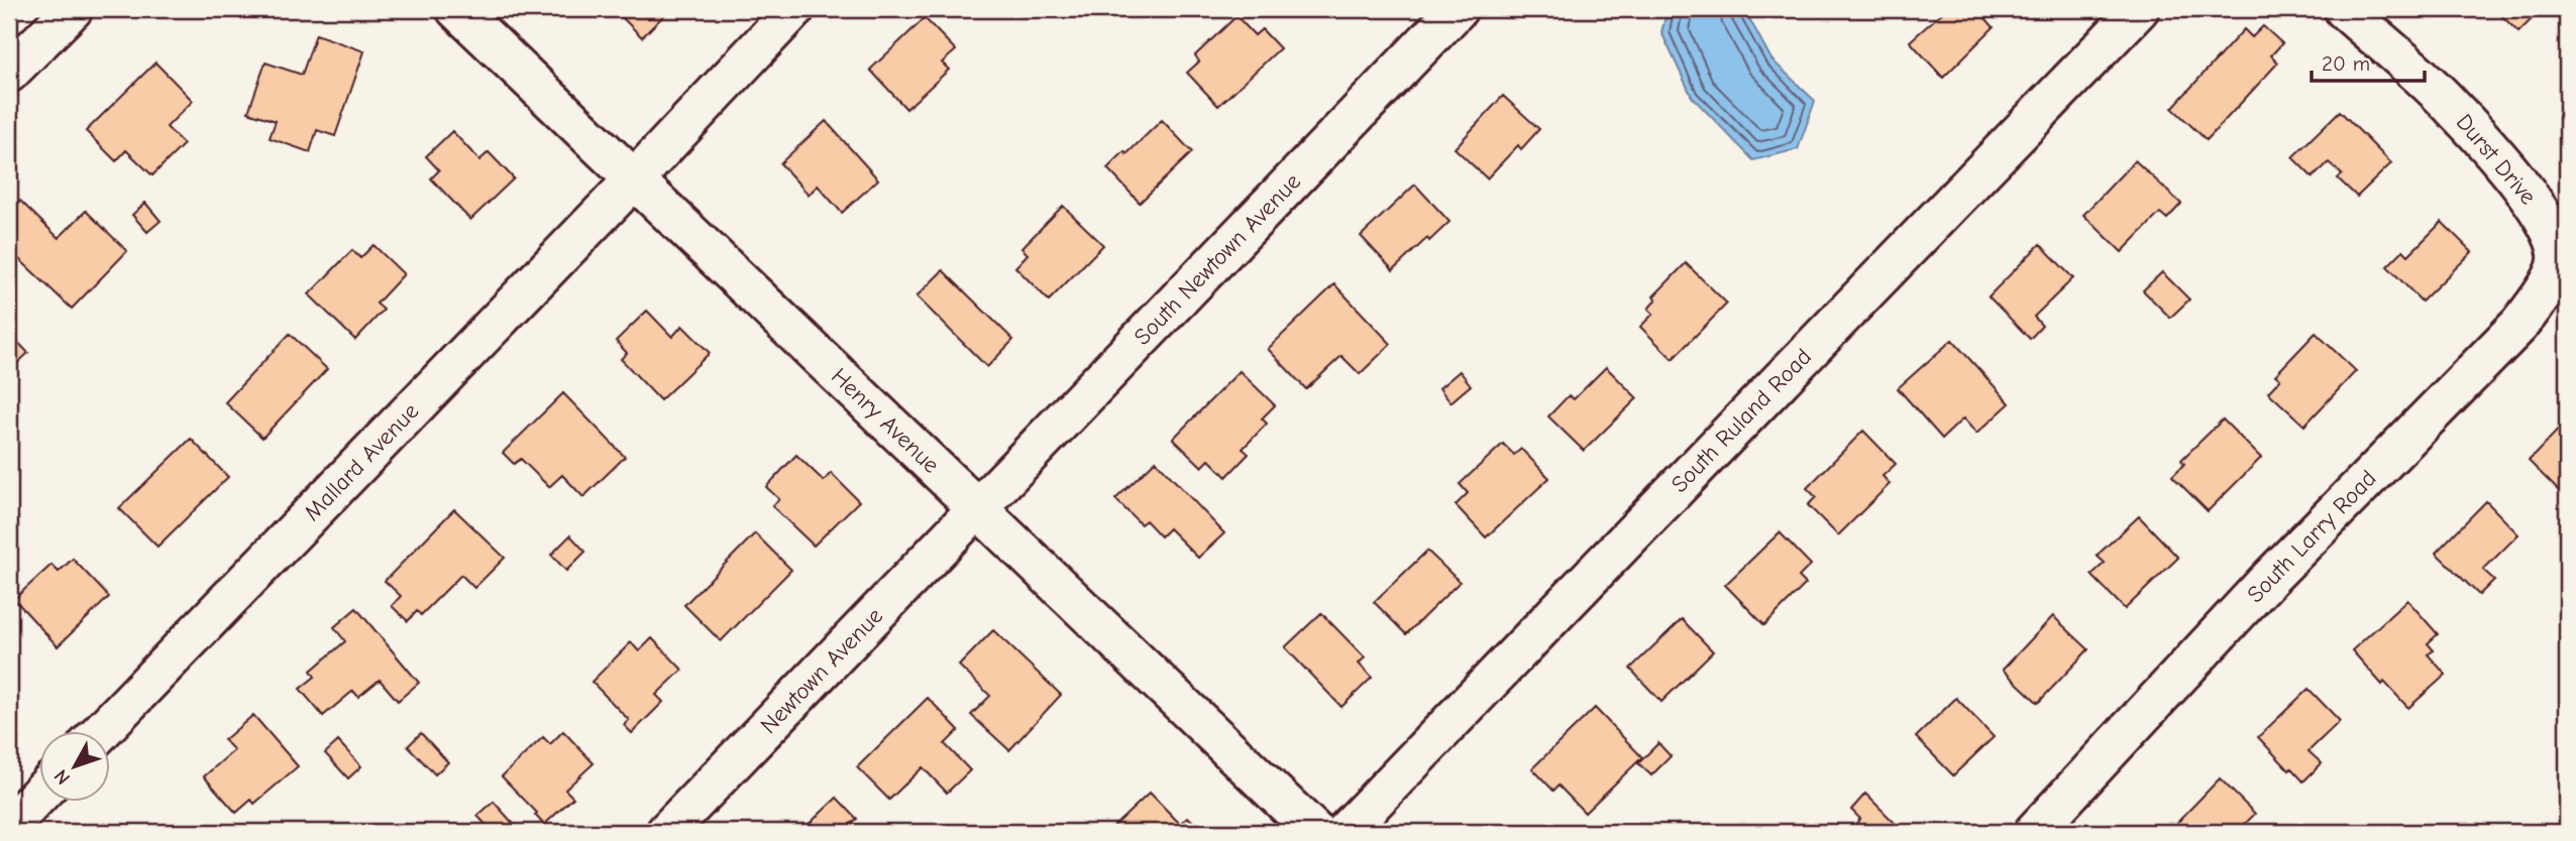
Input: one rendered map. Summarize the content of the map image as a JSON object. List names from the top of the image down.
{
  "streets": {
    "street": [
      "Durst Drive",
      "South Newtown Avenue",
      "Henry Avenue",
      "South Ruland Road",
      "Mallard Avenue",
      "South Larry Road",
      "Newtown Avenue"
    ]
  },
  "crossings": [
    ["Durst Drive", "South Larry Road"],
    ["South Newtown Avenue", "Henry Avenue"],
    ["South Newtown Avenue", "Newtown Avenue"],
    ["Henry Avenue", "Mallard Avenue"],
    ["Henry Avenue", "Newtown Avenue"]
  ],
  "scale_bar": "20 m",
  "north": "bottom left"
}
